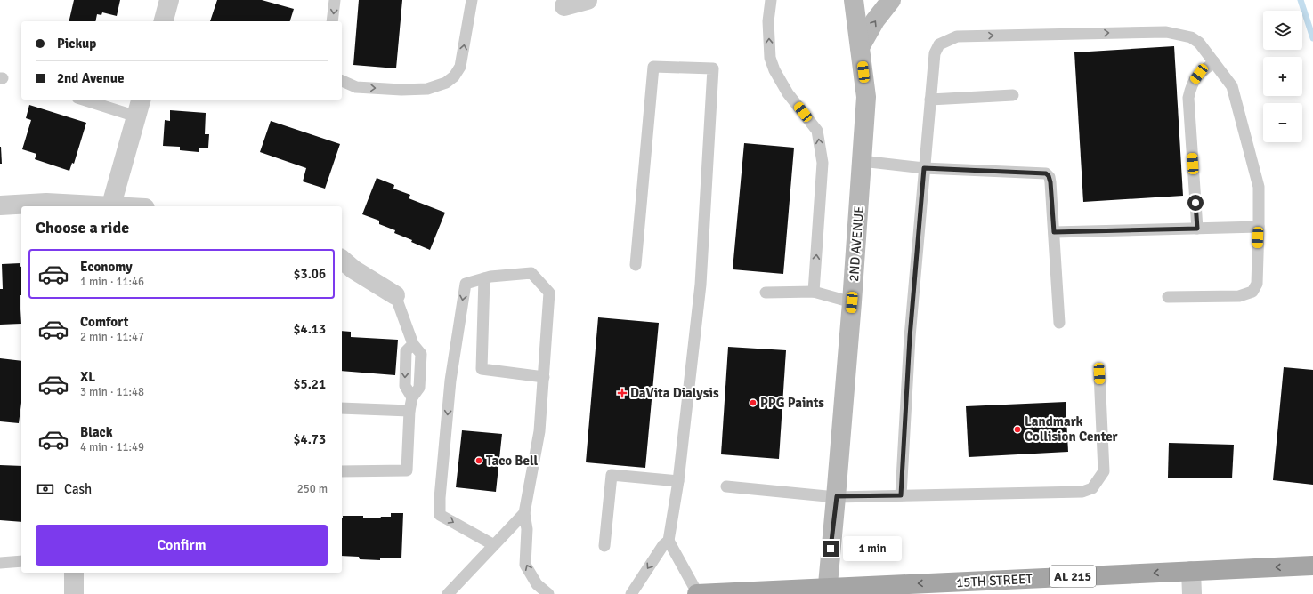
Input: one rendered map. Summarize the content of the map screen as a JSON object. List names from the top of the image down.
{
  "streets": {
    "main road": ["AL 215", "15TH STREET"],
    "street": ["2ND AVENUE"]
  },
  "crossings": [
    ["2ND AVENUE", "15TH STREET"]
  ],
  "one_way": ["15TH STREET"],
  "places": {
    "health": ["DaVita Dialysis"],
    "other": ["PPG Paints", "Landmark Collision Center", "Taco Bell"]
  },
  "page": {
    "map_buttons": ["+", "−"],
    "banner": ["Pickup", "2nd Avenue"],
    "heading": "Choose a ride",
    "list": [
      {
        "name": "Economy",
        "note": "1 min · 11:46",
        "value": "$3.06"
      },
      {
        "name": "Comfort",
        "note": "2 min · 11:47",
        "value": "$4.13"
      },
      {
        "name": "XL",
        "note": "3 min · 11:48",
        "value": "$5.21"
      },
      {
        "name": "Black",
        "note": "4 min · 11:49",
        "value": "$4.73"
      }
    ],
    "pay": ["Cash", "250 m"],
    "buttons": "Confirm",
    "bubble": "1 min"
  }
}
